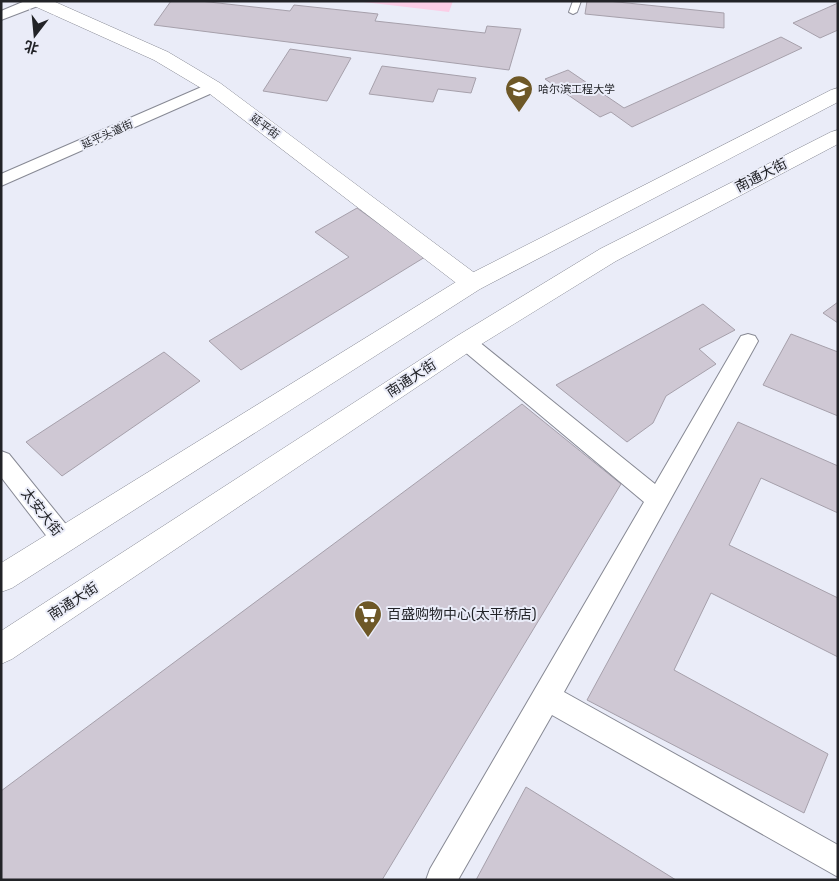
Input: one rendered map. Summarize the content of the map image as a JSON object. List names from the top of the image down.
{
  "streets": {
    "main road": ["延平街", "南通大街"],
    "street": ["延平头道街", "太安大街"]
  },
  "crossings": [
    ["延平街", "延平头道街"]
  ],
  "places": {
    "school or university": ["哈尔滨工程大学"],
    "supermarket": ["百盛购物中心(太平桥店)"]
  },
  "north": "bottom"
}
